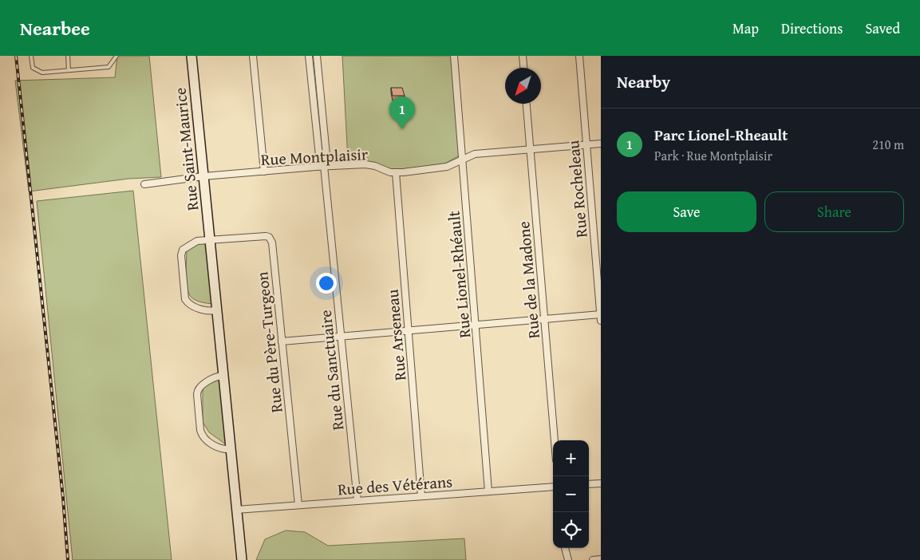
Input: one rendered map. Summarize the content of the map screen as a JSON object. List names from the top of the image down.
{
  "streets": {
    "street": [
      "Rue Saint-Maurice",
      "Rue Montplaisir",
      "Rue Rocheleau",
      "Rue Lionel-Rhéault",
      "Rue de la Madone",
      "Rue Arseneau",
      "Rue du Père-Turgeon",
      "Rue du Sanctuaire",
      "Rue des Vétérans"
    ]
  },
  "crossings": [
    ["Rue Saint-Maurice", "Rue Montplaisir"],
    ["Rue Saint-Maurice", "Rue du Père-Turgeon"],
    ["Rue Saint-Maurice", "Rue des Vétérans"],
    ["Rue Montplaisir", "Rue Rocheleau"],
    ["Rue Montplaisir", "Rue Lionel-Rhéault"],
    ["Rue Montplaisir", "Rue de la Madone"],
    ["Rue Montplaisir", "Rue Arseneau"],
    ["Rue Montplaisir", "Rue du Sanctuaire"],
    ["Rue Lionel-Rhéault", "Rue des Vétérans"],
    ["Rue Arseneau", "Rue des Vétérans"],
    ["Rue du Père-Turgeon", "Rue des Vétérans"],
    ["Rue du Sanctuaire", "Rue des Vétérans"]
  ],
  "north": "bottom left",
  "page": {
    "header": "Nearbee",
    "nav": ["Map", "Directions", "Saved"],
    "heading": "Nearby",
    "pins": "1",
    "list": [
      {
        "mark": "1",
        "name": "Parc Lionel-Rheault",
        "note": "Park · Rue Montplaisir",
        "value": "210 m"
      }
    ],
    "buttons": ["Save", "Share"],
    "map_buttons": ["+", "−"]
  }
}
